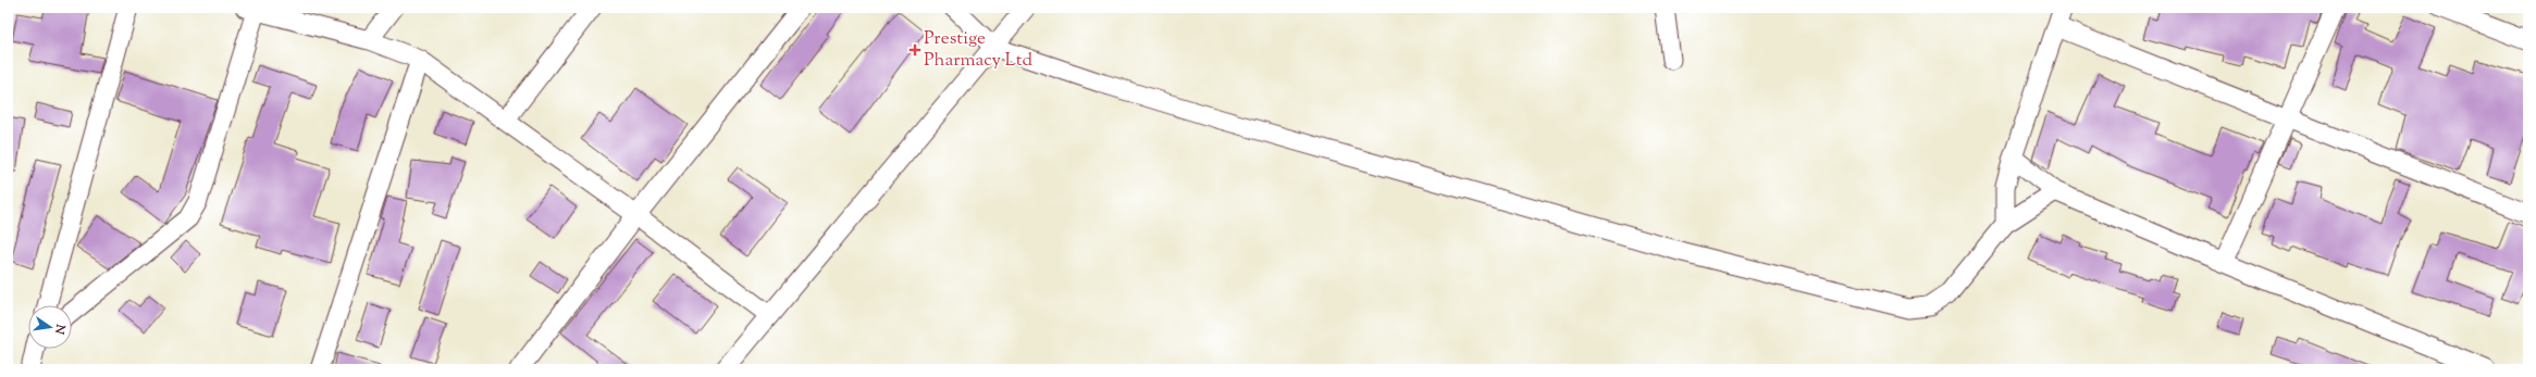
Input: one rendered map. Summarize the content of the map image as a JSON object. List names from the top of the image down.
{
  "places": {
    "health": ["Prestige Pharmacy Ltd"]
  },
  "north": "right"
}
